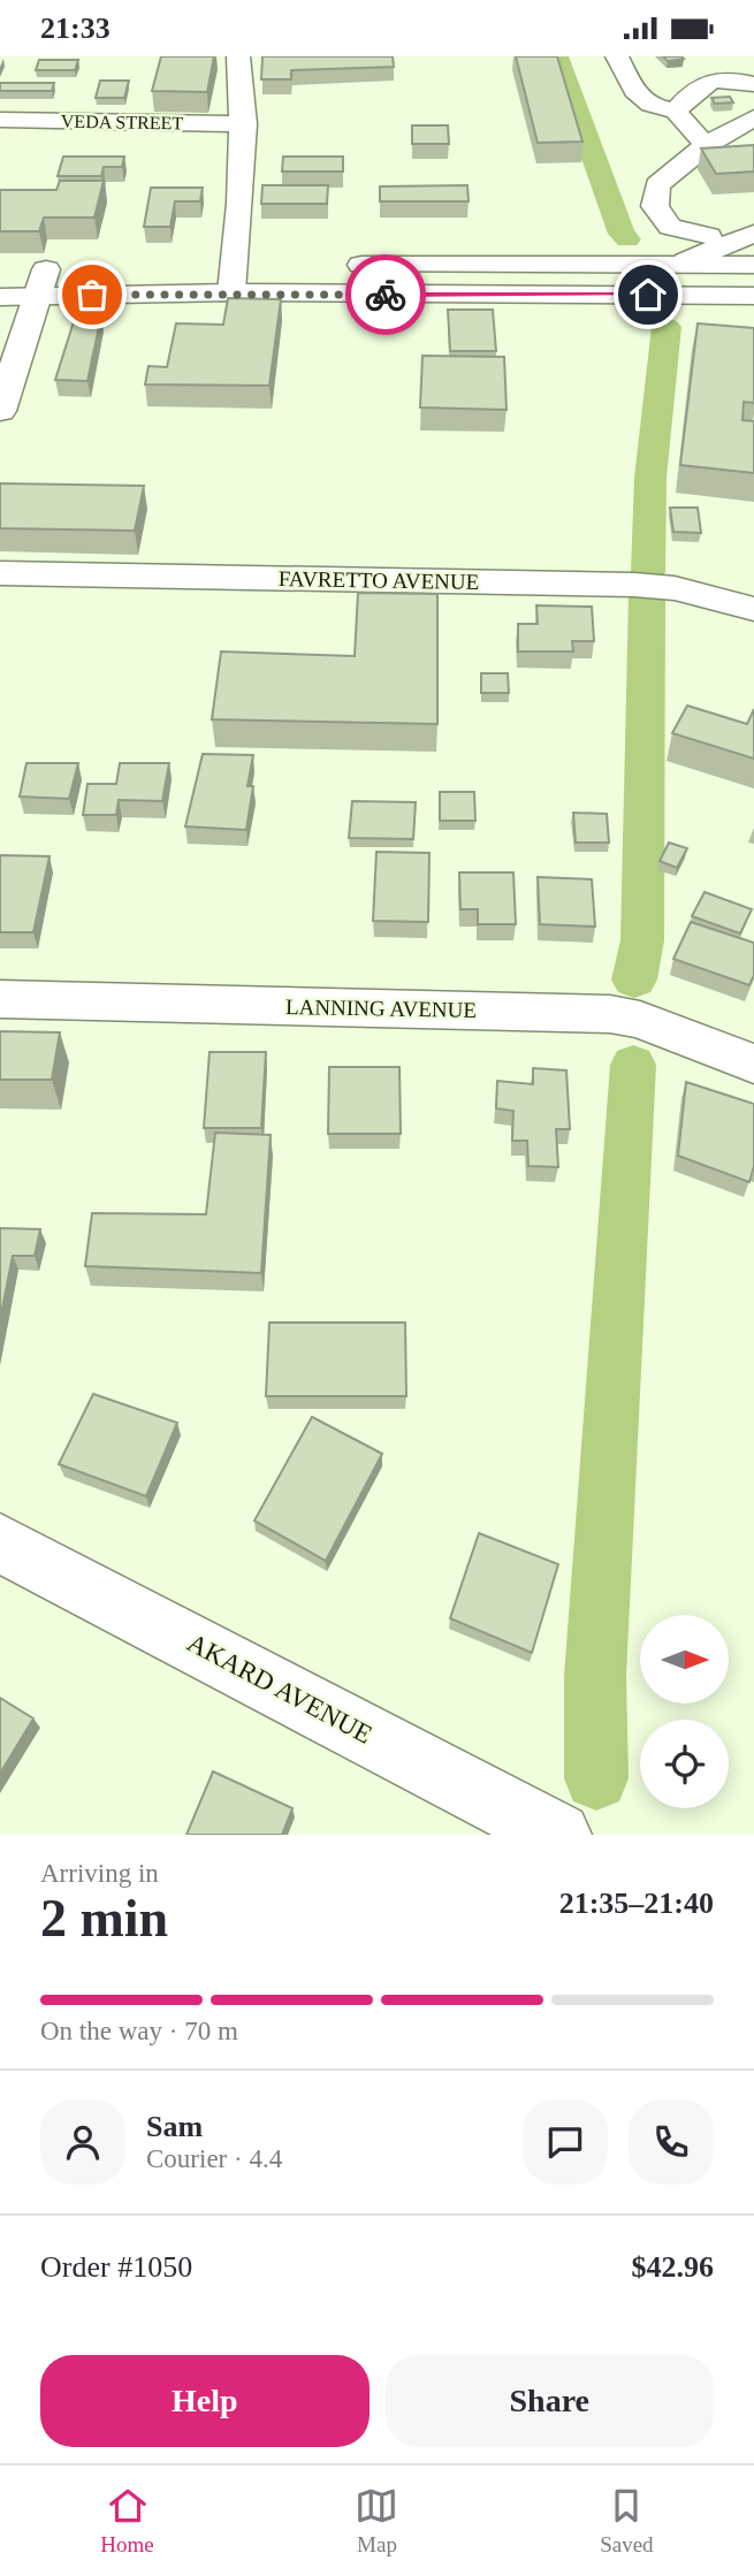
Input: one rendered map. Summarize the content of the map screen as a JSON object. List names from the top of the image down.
{
  "streets": {
    "street": [
      "VEDA STREET",
      "FAVRETTO AVENUE",
      "LANNING AVENUE",
      "AKARD AVENUE"
    ]
  },
  "north": "right",
  "page": {
    "status": "21:33",
    "heading": ["2 min", "Arriving in", "21:35–21:40"],
    "panel": [
      "Sam",
      "Courier · 4.4",
      "Order #1050",
      "$42.96"
    ],
    "bar": "On the way · 70 m",
    "buttons": ["Help", "Share"],
    "tabs": ["Home", "Map", "Saved"]
  }
}
